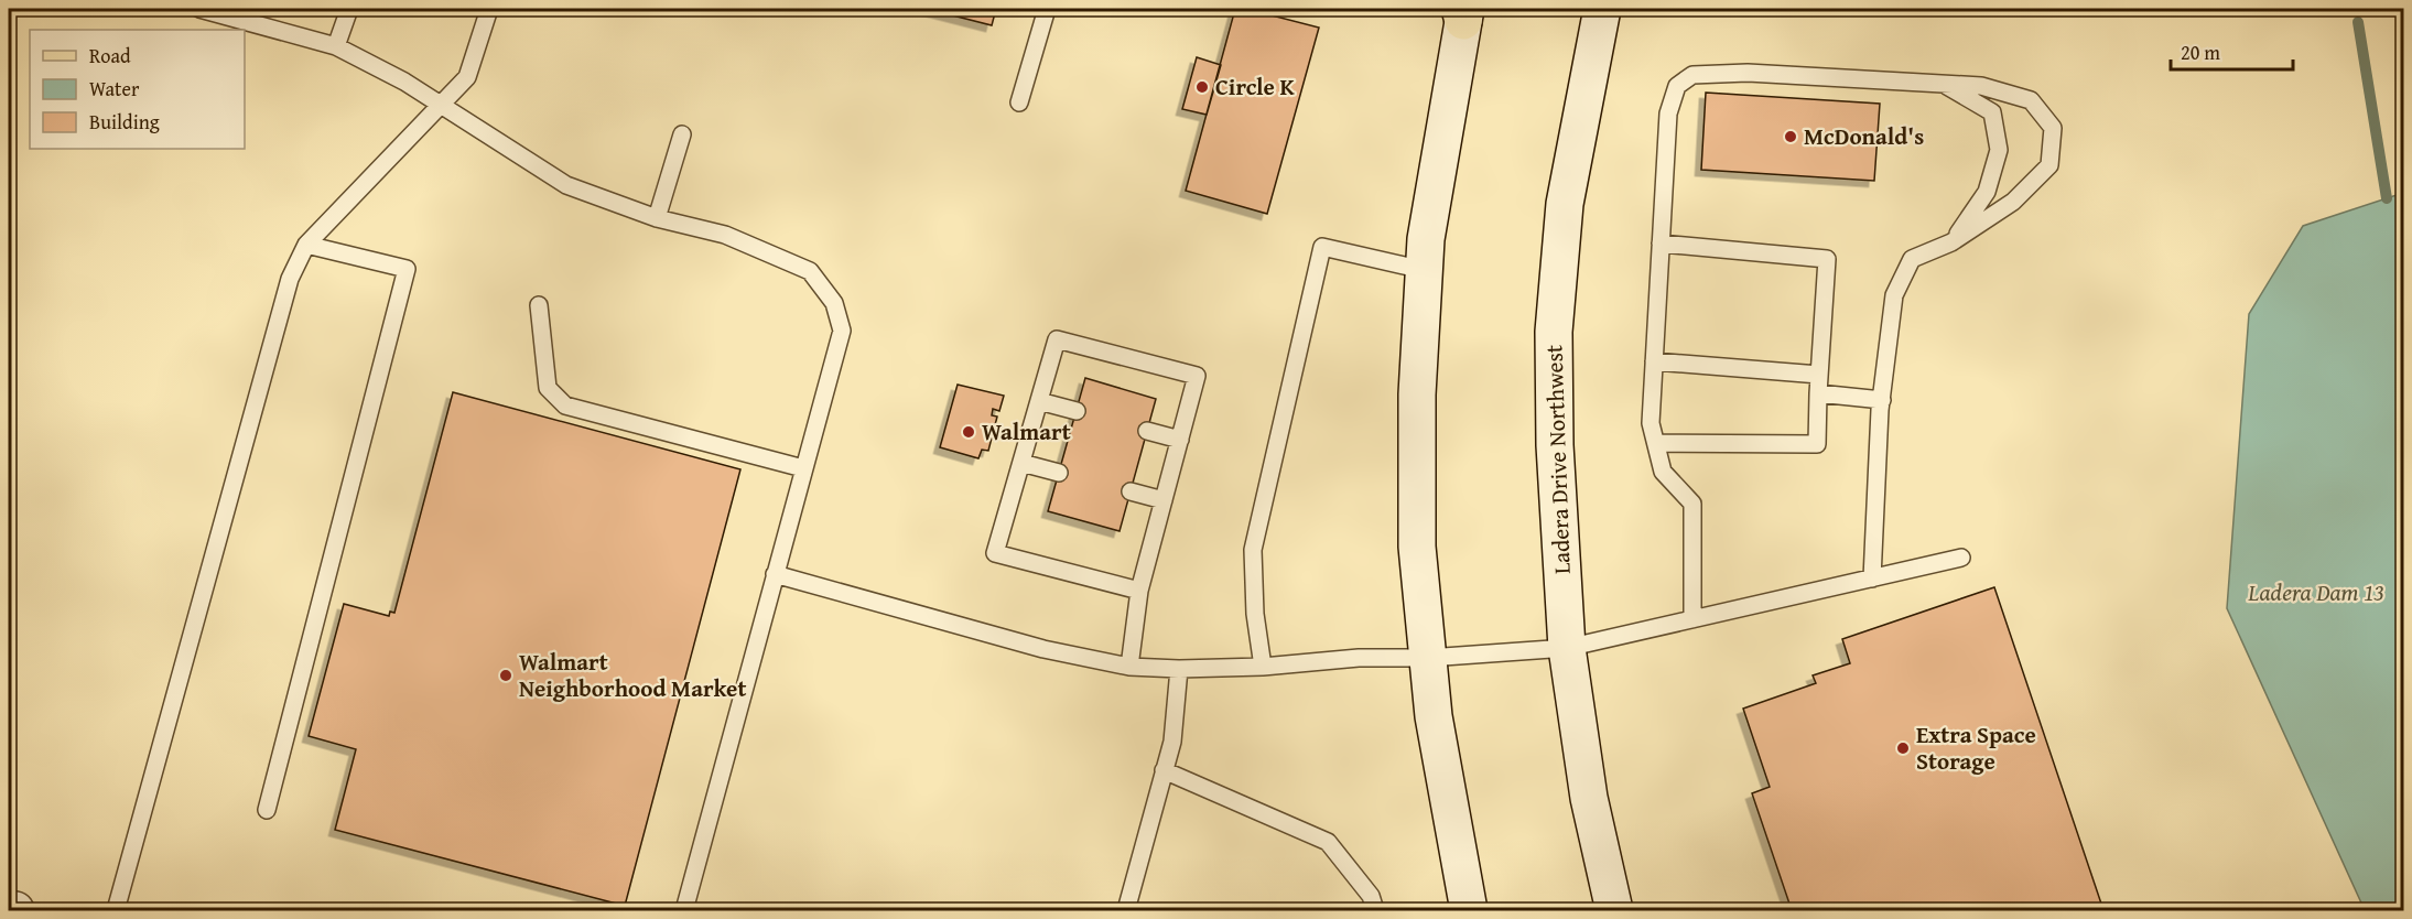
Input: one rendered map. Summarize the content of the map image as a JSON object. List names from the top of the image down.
{
  "streets": {
    "main road": ["Ladera Drive Northwest"]
  },
  "water": ["Ladera Dam 13"],
  "places": [
    "Circle K",
    "McDonald's",
    "Walmart",
    "Walmart Neighborhood Market",
    "Extra Space Storage"
  ],
  "legend": ["Road", "Water", "Building"],
  "scale_bar": "20 m"
}
